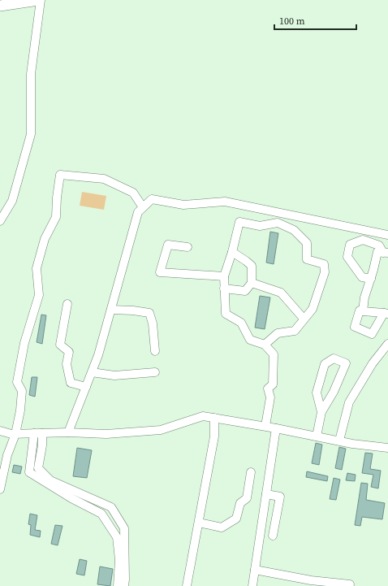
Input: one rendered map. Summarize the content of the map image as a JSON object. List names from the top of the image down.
{
  "scale_bar": "100 m"
}
